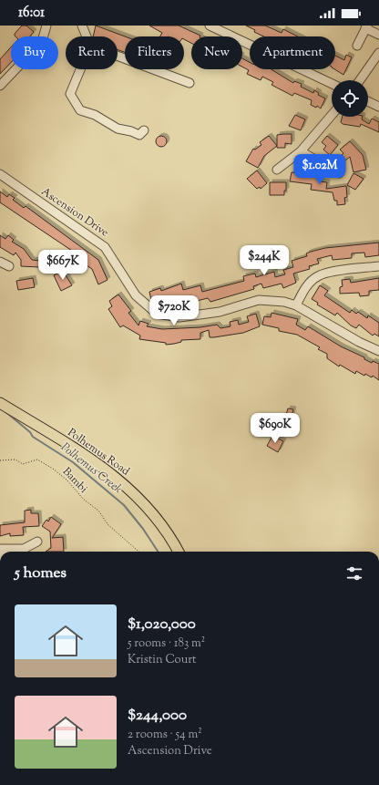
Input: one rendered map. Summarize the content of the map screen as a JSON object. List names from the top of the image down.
{
  "streets": {
    "main road": ["Polhemus Road"],
    "street": ["Ascension Drive"],
    "path": ["Bambi"]
  },
  "water": ["Polhemus Creek"],
  "page": {
    "status": "16:01",
    "chip": [
      "Buy",
      "Rent",
      "Filters",
      "New",
      "Apartment"
    ],
    "price": [
      "$1.02M",
      "$244K",
      "$667K",
      "$720K",
      "$690K"
    ],
    "heading": "5 homes",
    "list": [
      {
        "name": "$1,020,000",
        "note": "5 rooms · 183 m² · Kristin Court"
      },
      {
        "name": "$244,000",
        "note": "2 rooms · 54 m² · Ascension Drive"
      }
    ]
  }
}
